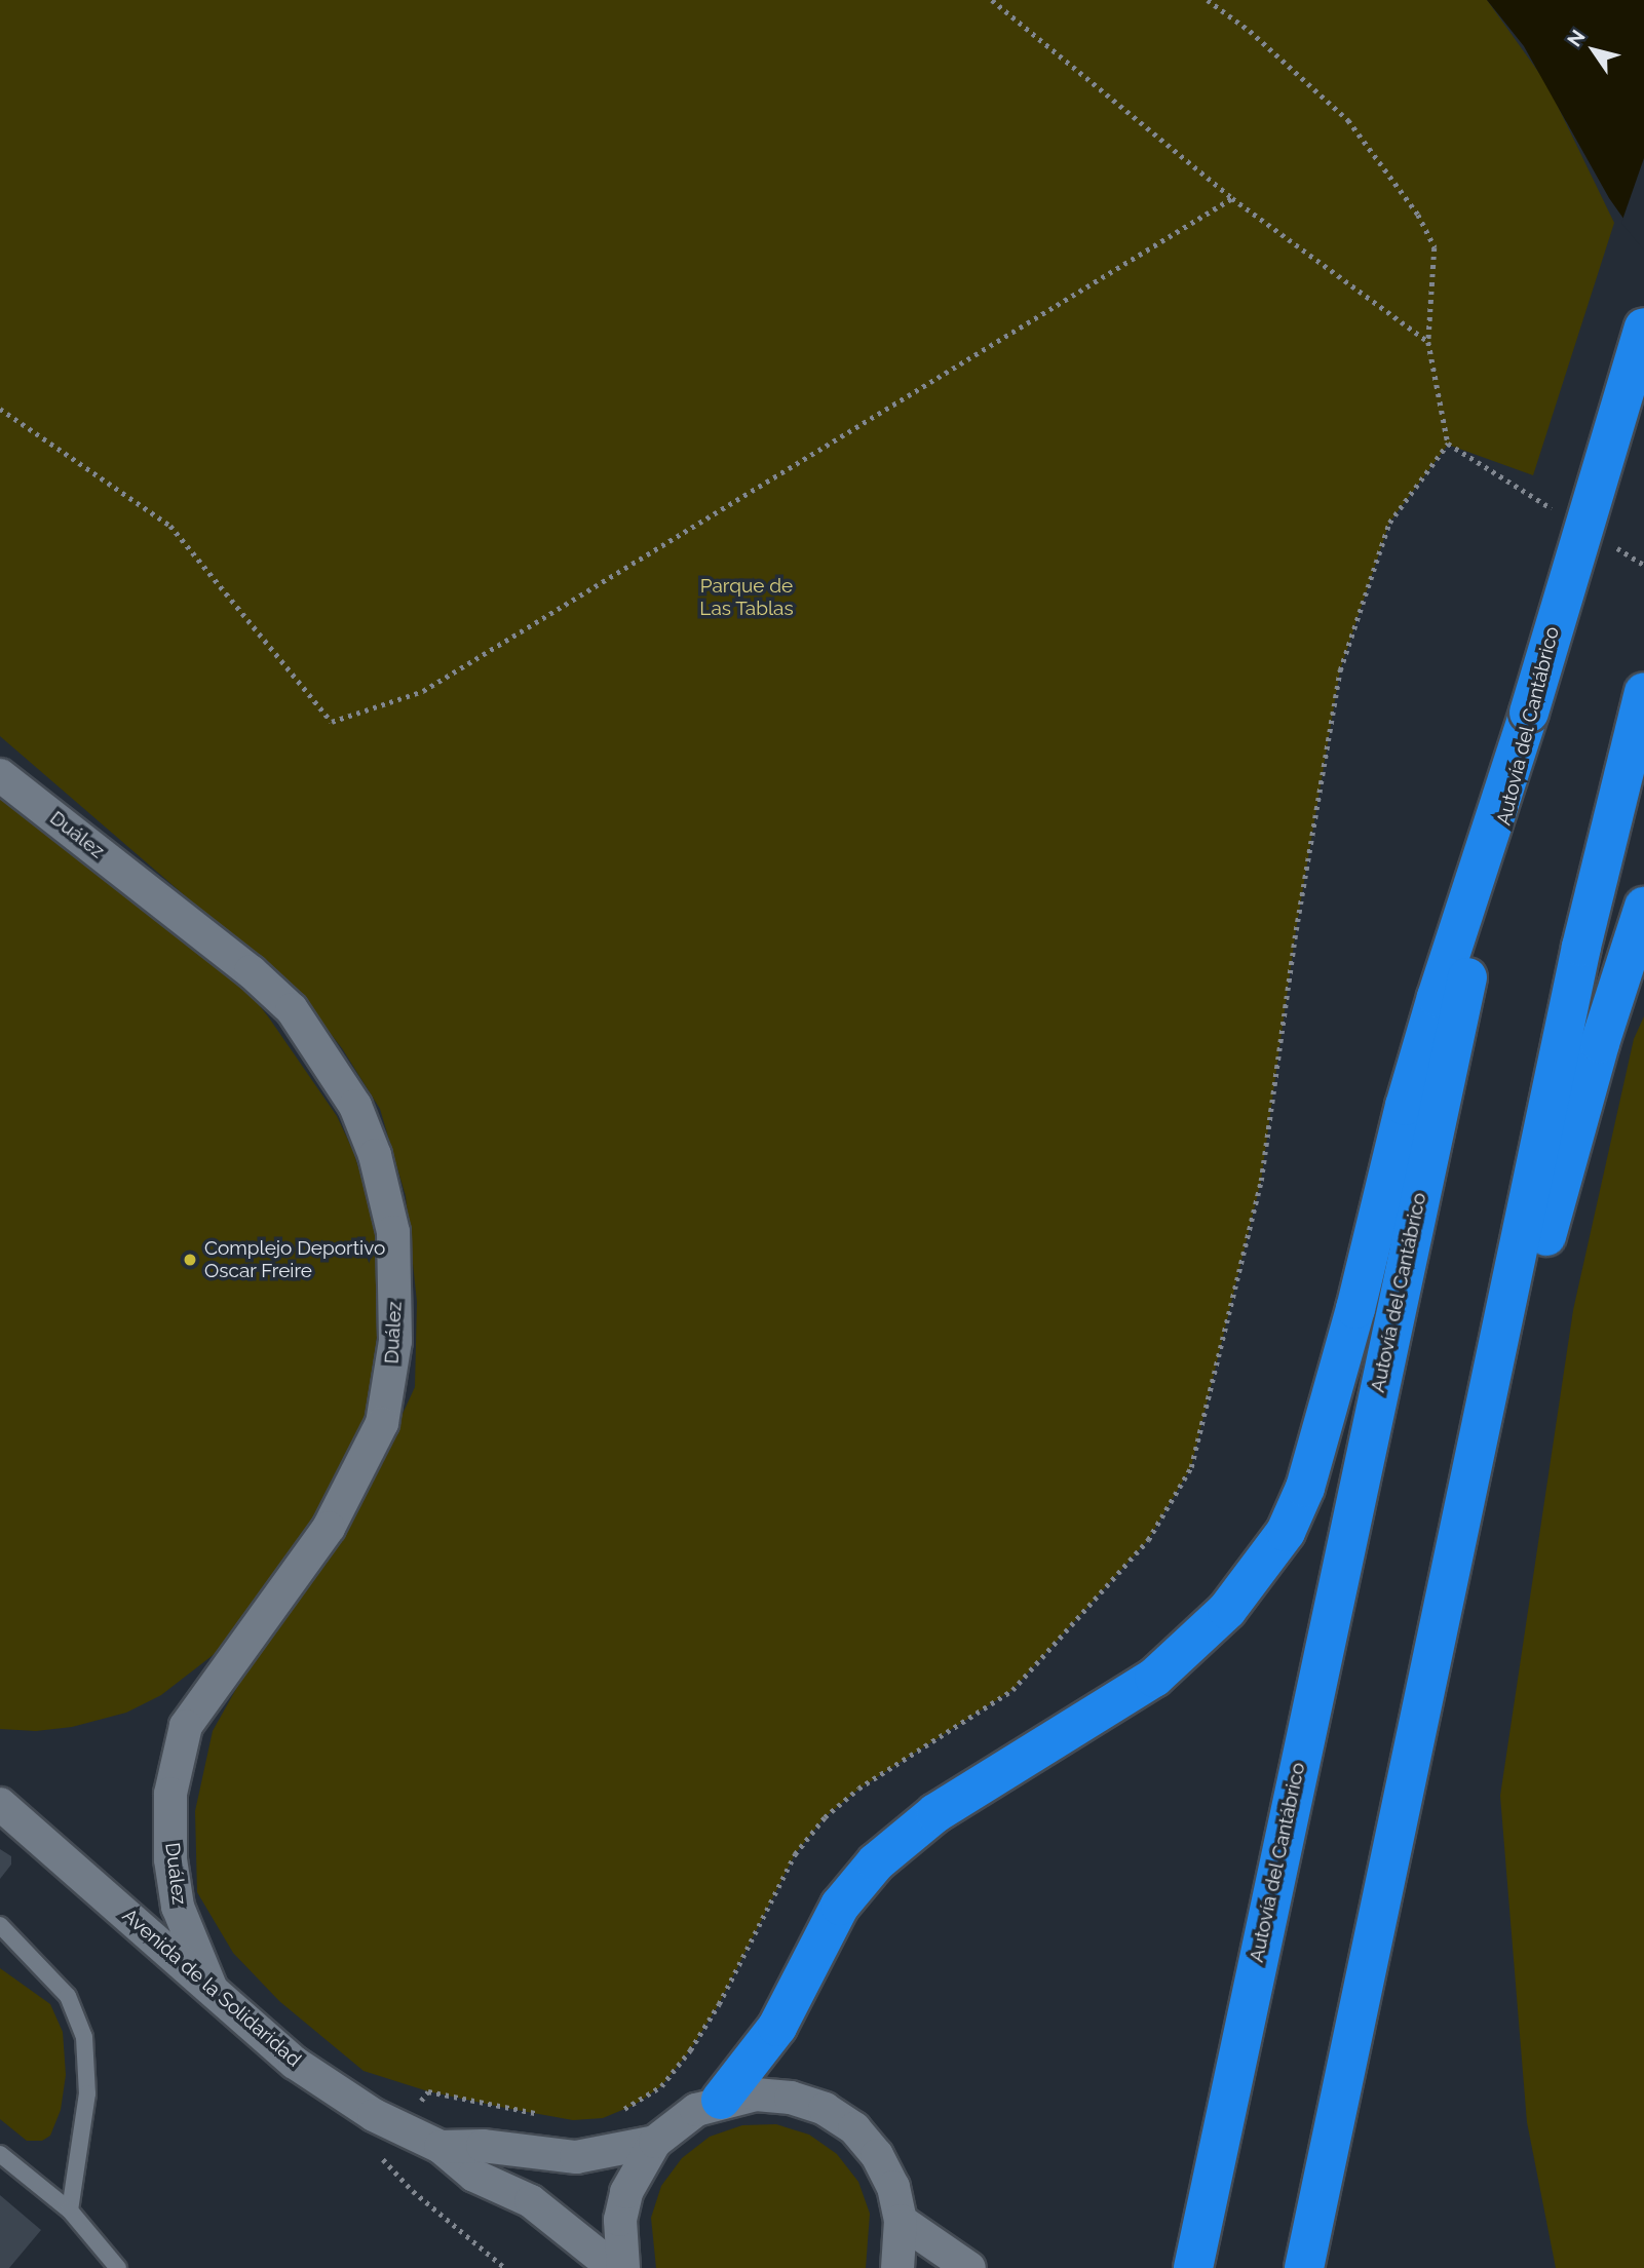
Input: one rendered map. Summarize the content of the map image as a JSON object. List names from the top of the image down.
{
  "streets": {
    "highway": ["Autovía del Cantábrico"],
    "street": ["Duález", "Avenida de la Solidaridad"]
  },
  "crossings": [
    ["Duález", "Avenida de la Solidaridad"]
  ],
  "parks": ["Parque de Las Tablas"],
  "places": ["Complejo Deportivo Oscar Freire"],
  "north": "top left"
}
